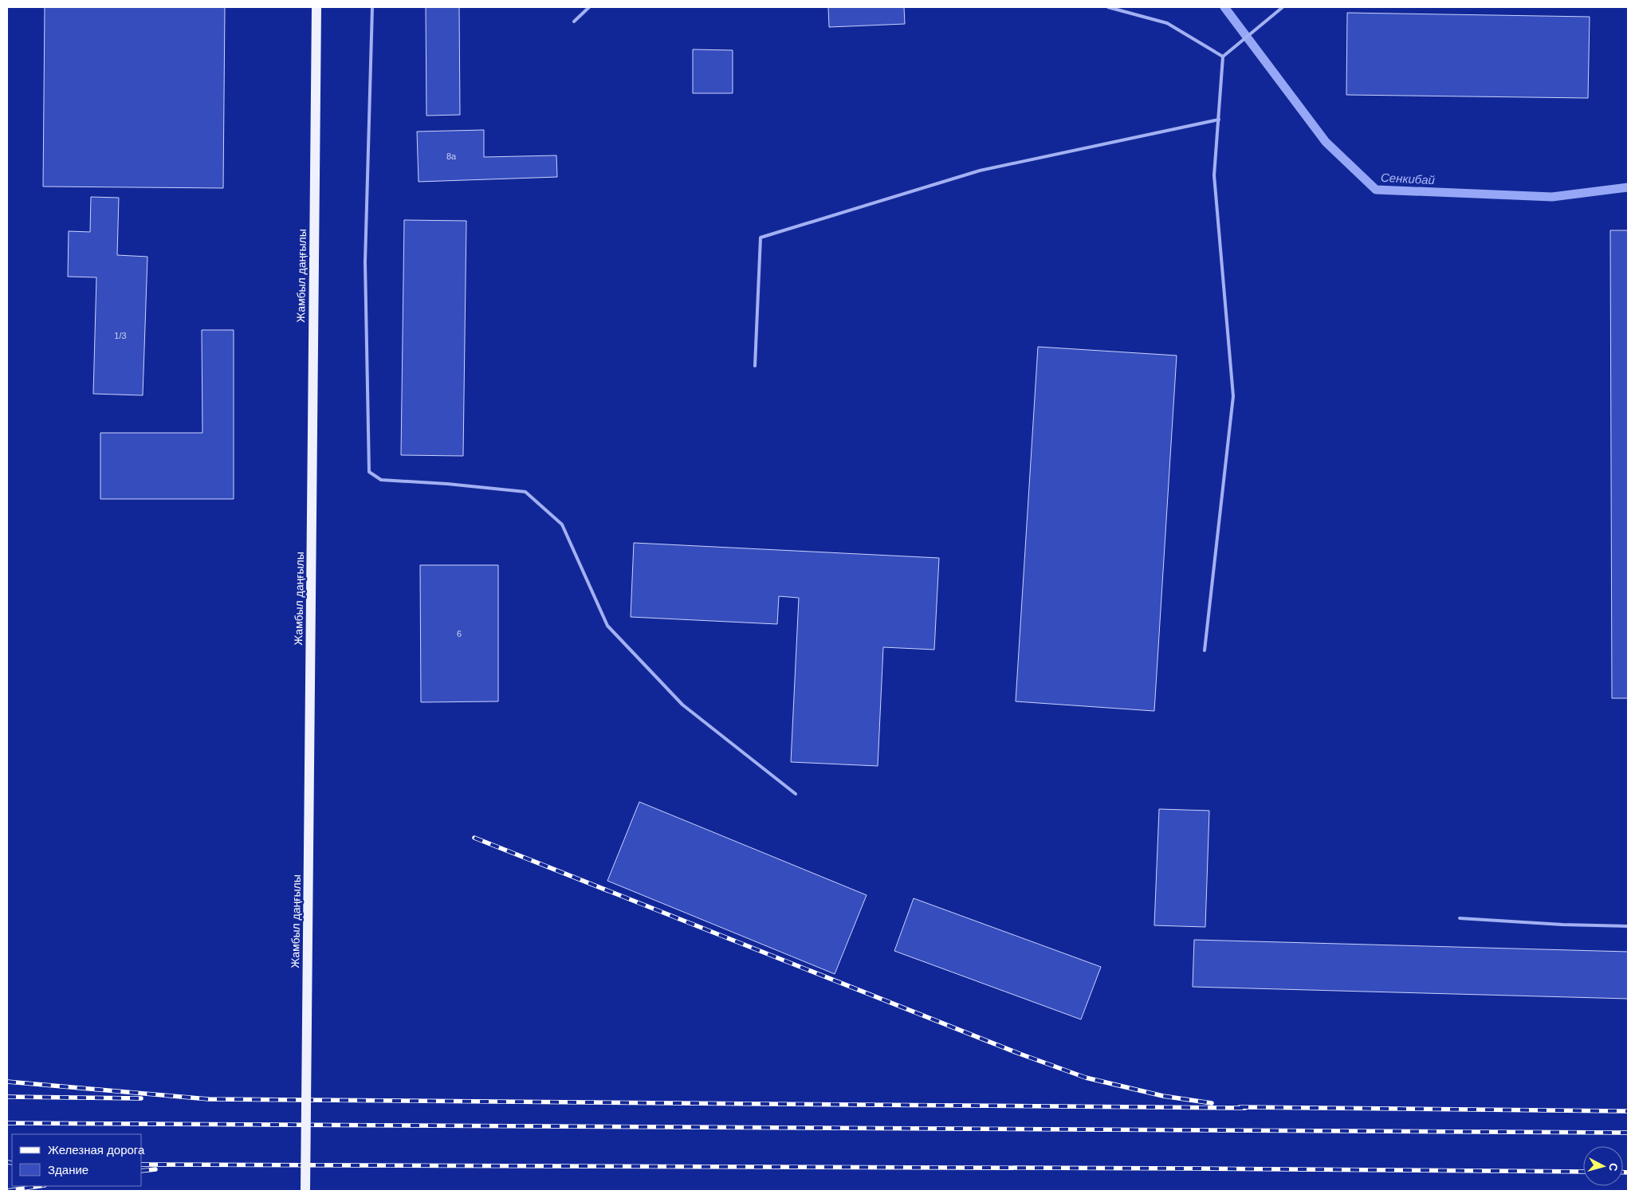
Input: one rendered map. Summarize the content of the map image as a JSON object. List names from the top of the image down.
{
  "streets": {
    "main road": ["Жамбыл даңғылы"]
  },
  "water": ["Сенкибай"],
  "house_numbers": ["8а", "1/3", "6"],
  "legend": ["Железная дорога", "Здание"],
  "north": "right"
}
